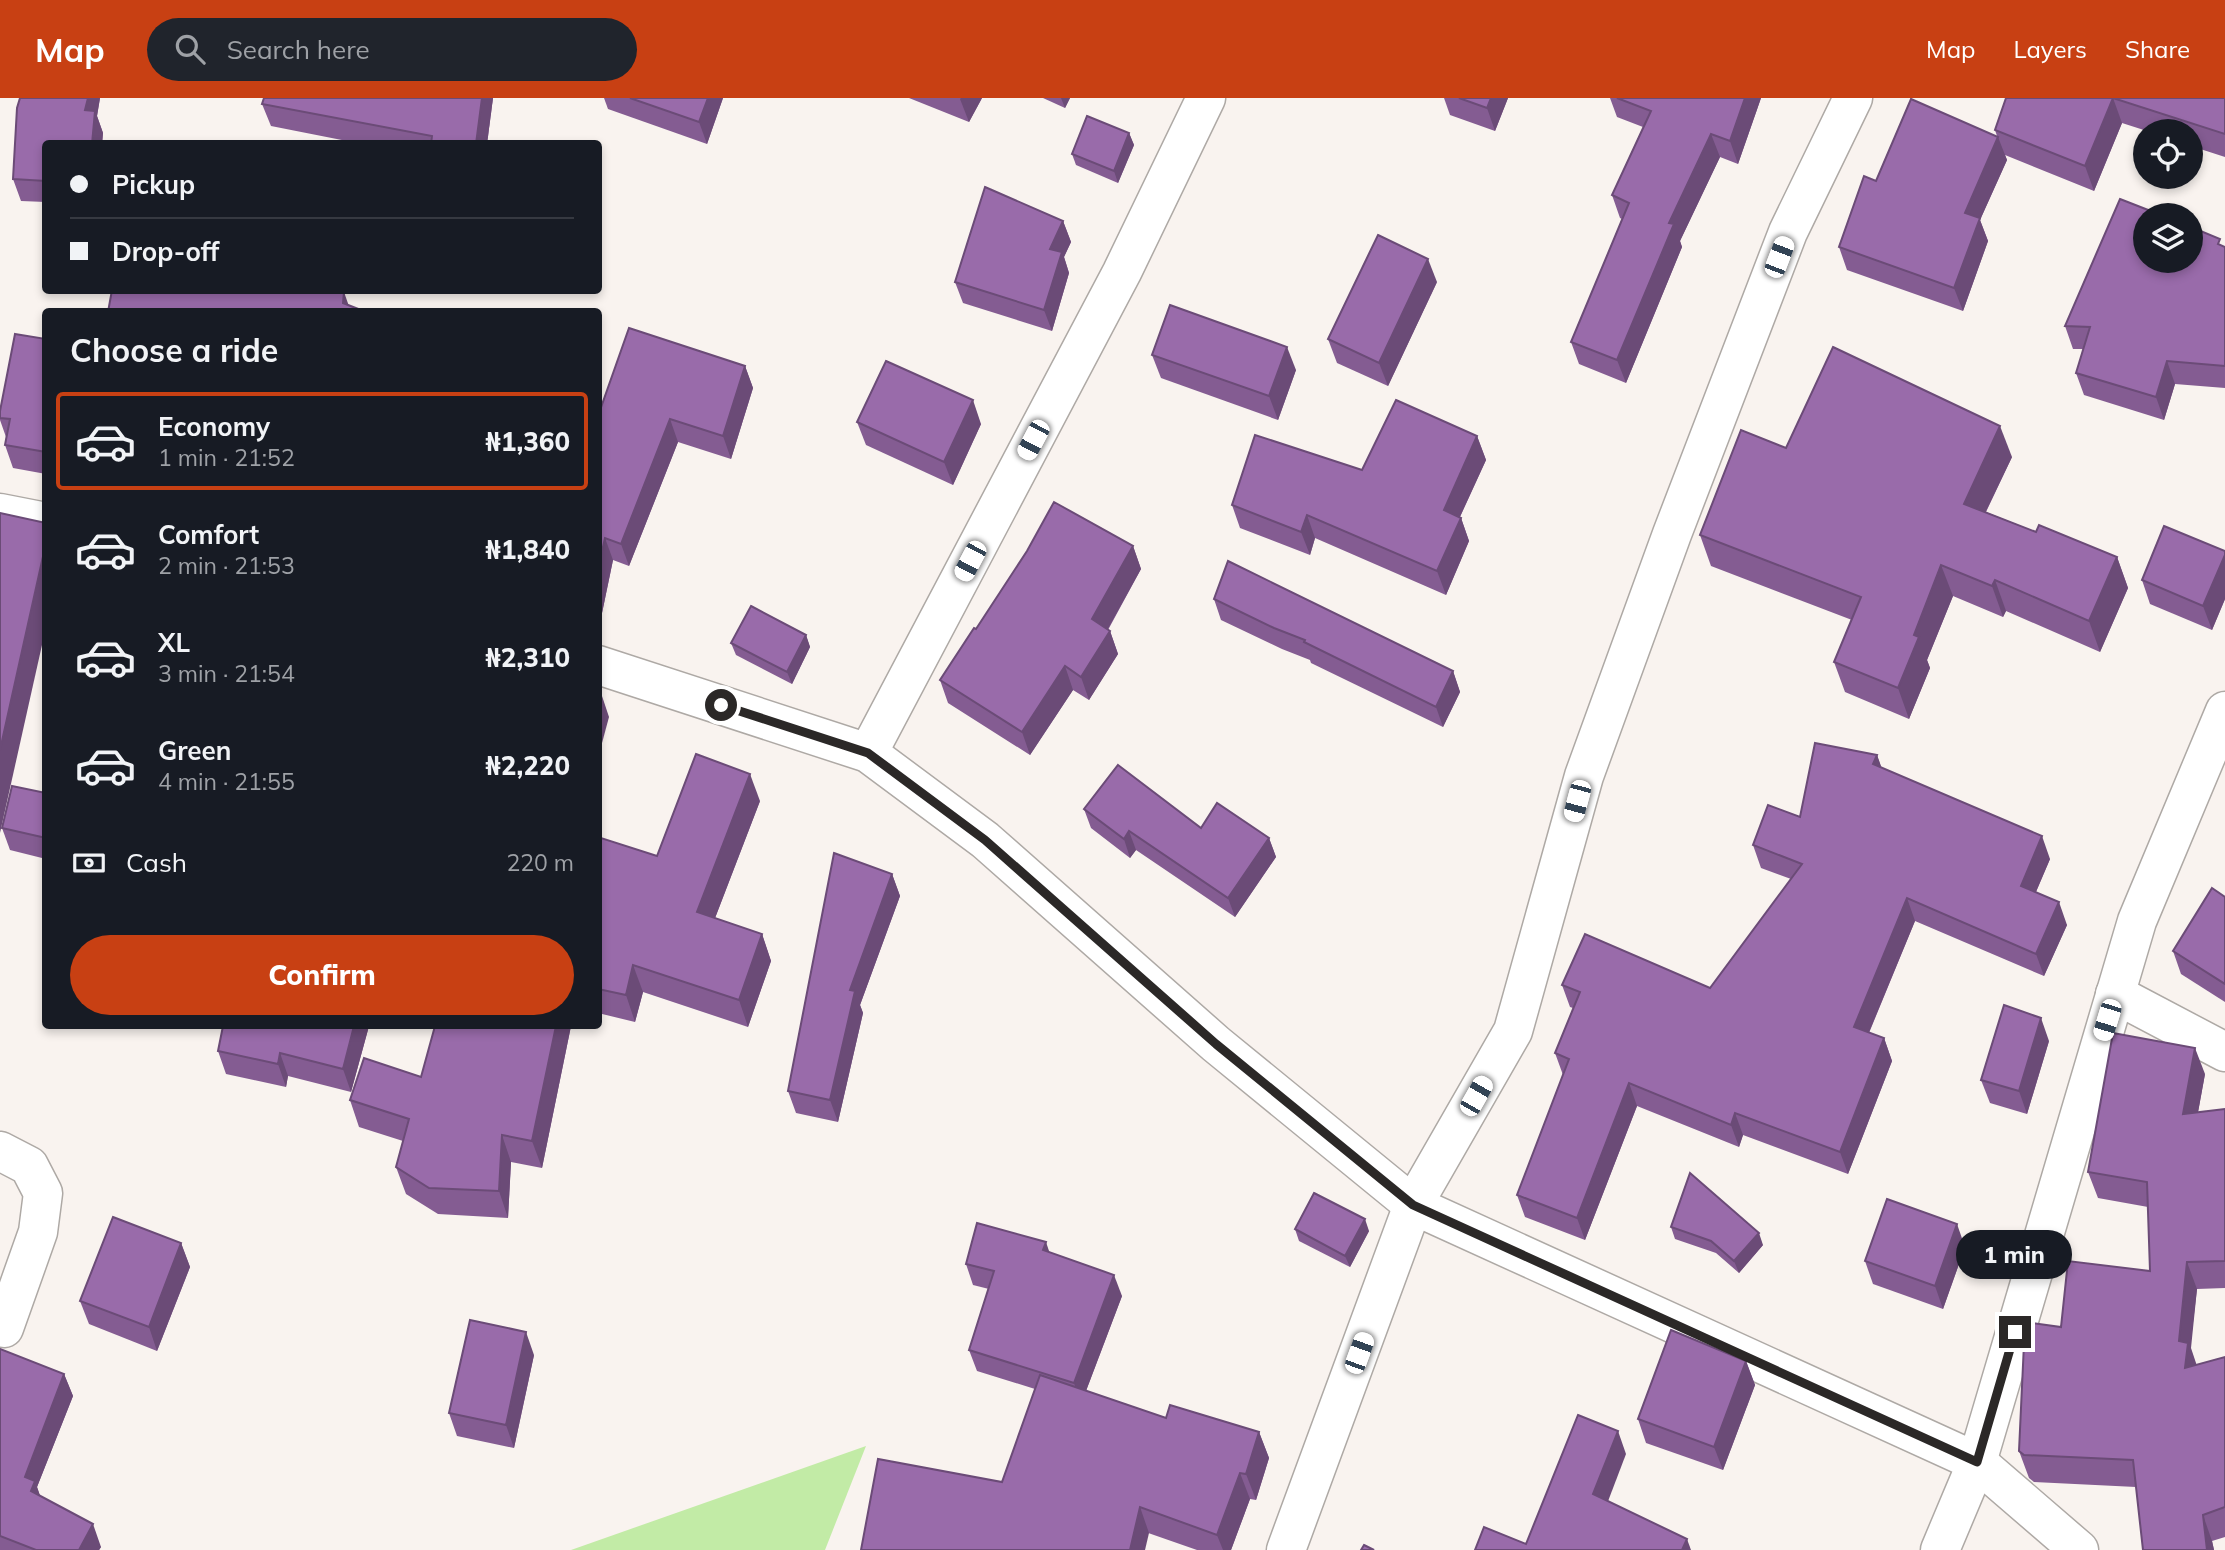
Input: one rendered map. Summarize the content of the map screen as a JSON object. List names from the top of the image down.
{
  "page": {
    "header": "Map",
    "search": "Search here",
    "nav": ["Map", "Layers", "Share"],
    "banner": ["Pickup", "Drop-off"],
    "heading": "Choose a ride",
    "list": [
      {
        "name": "Economy",
        "note": "1 min · 21:52",
        "value": "₦1,360"
      },
      {
        "name": "Comfort",
        "note": "2 min · 21:53",
        "value": "₦1,840"
      },
      {
        "name": "XL",
        "note": "3 min · 21:54",
        "value": "₦2,310"
      },
      {
        "name": "Green",
        "note": "4 min · 21:55",
        "value": "₦2,220"
      }
    ],
    "pay": ["Cash", "220 m"],
    "buttons": "Confirm",
    "bubble": "1 min"
  }
}
